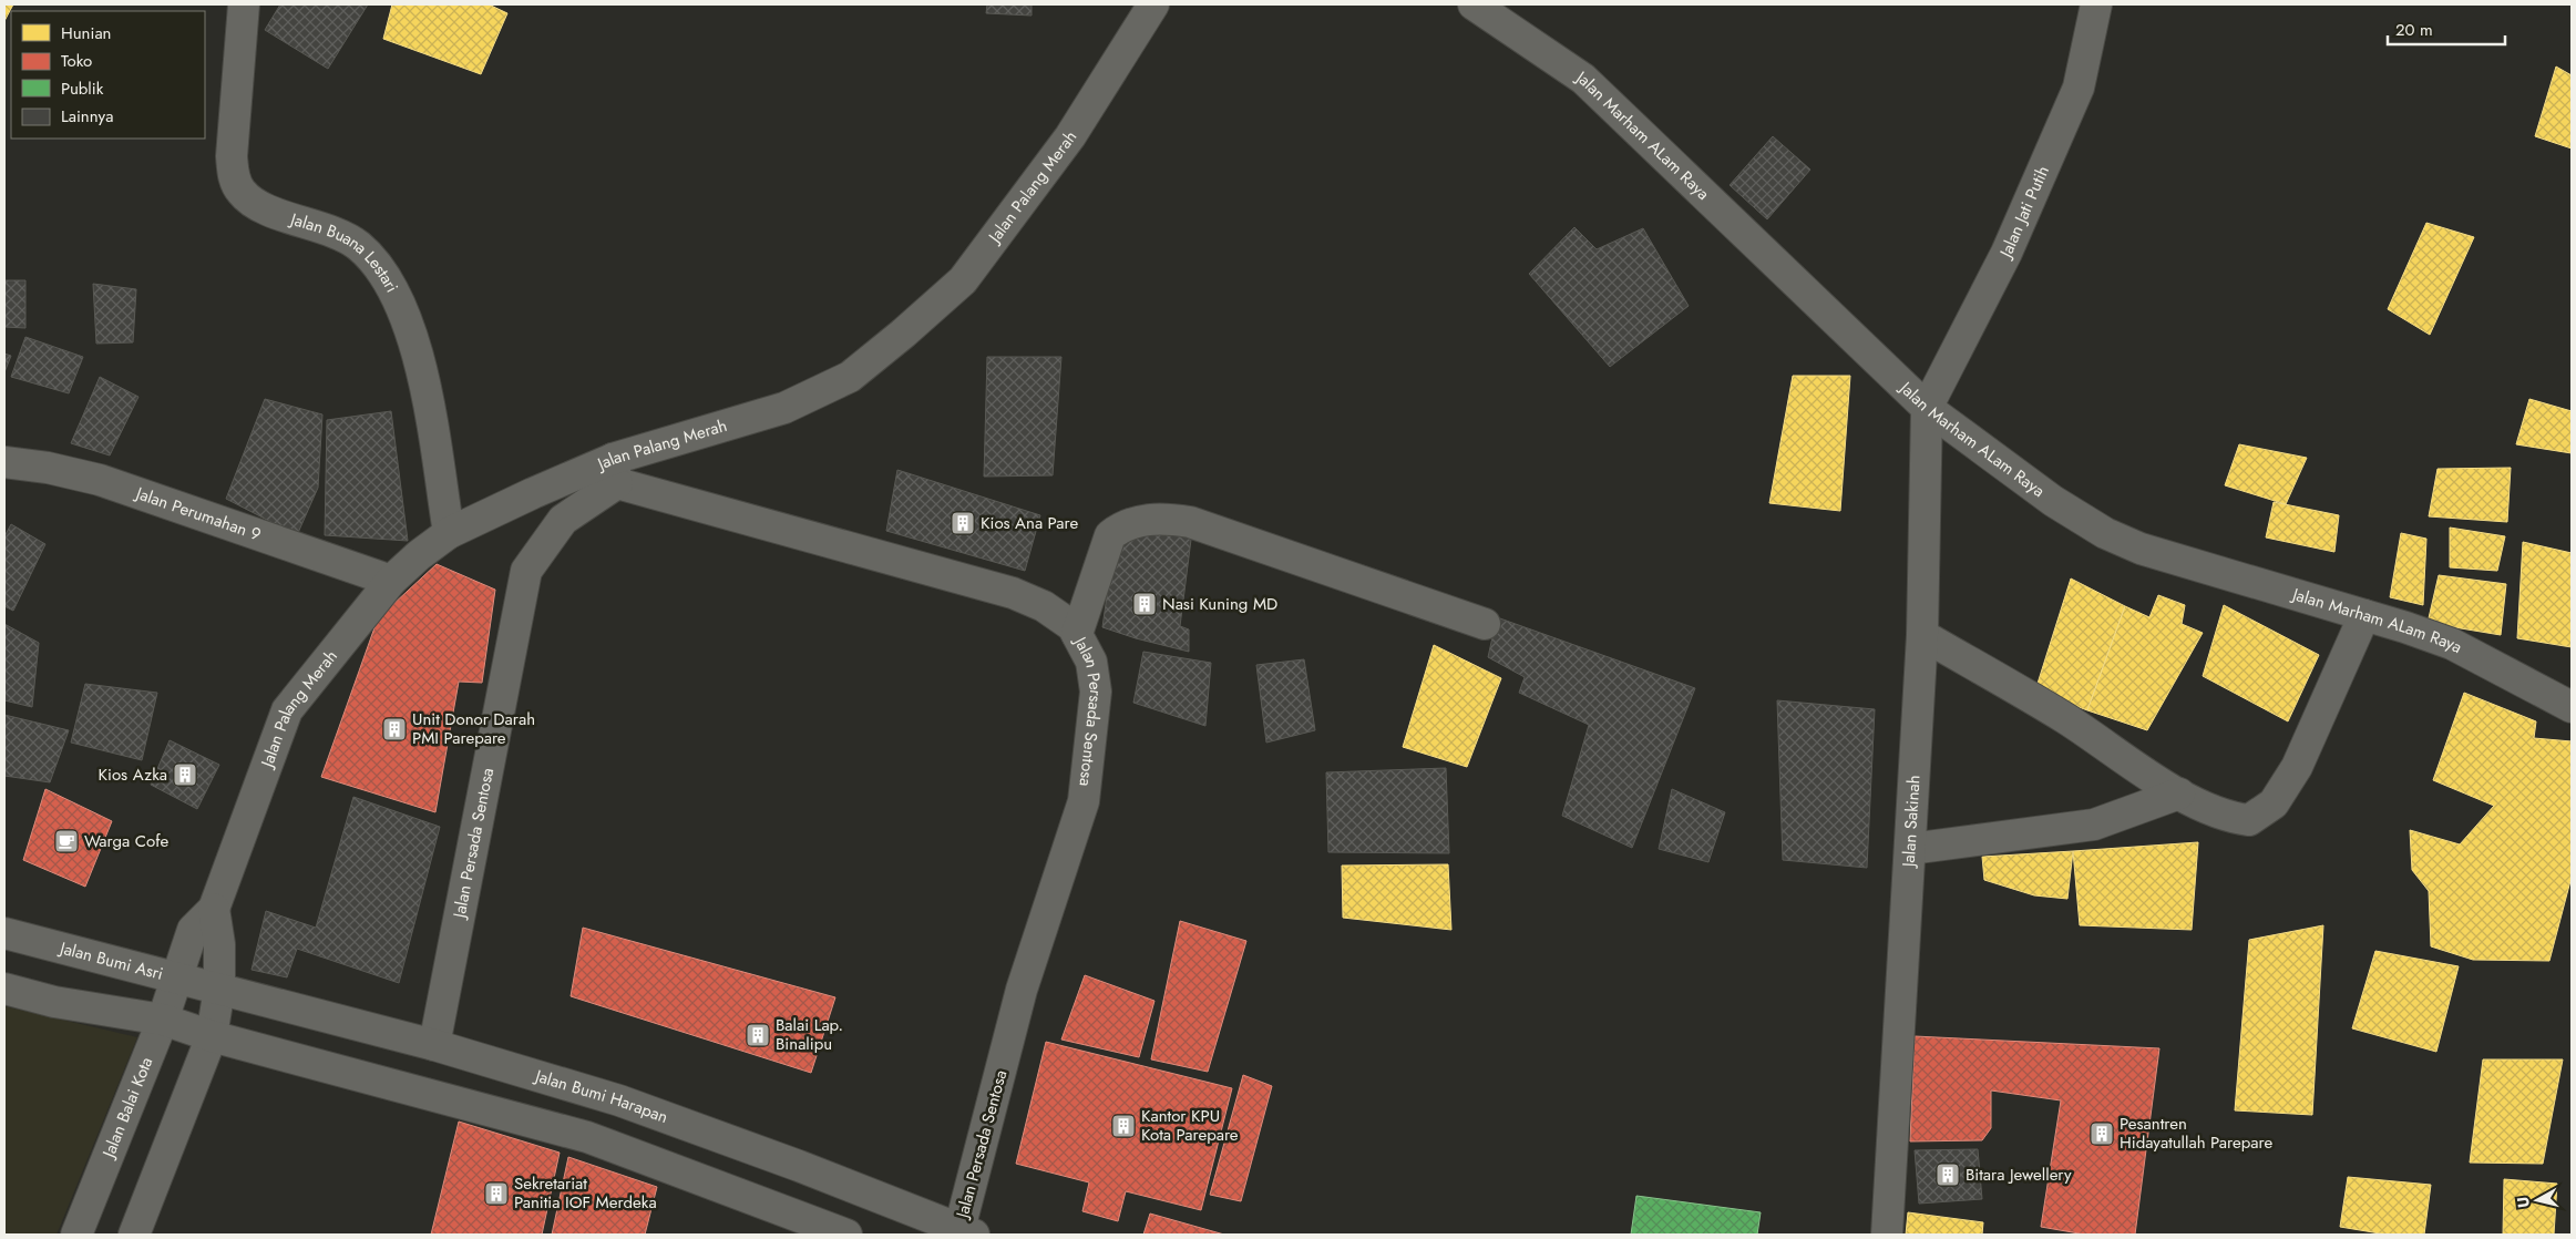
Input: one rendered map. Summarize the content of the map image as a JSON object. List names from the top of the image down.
{
  "streets": {
    "street": [
      "Jalan Marham ALam Raya",
      "Jalan Palang Merah",
      "Jalan Jati Putih",
      "Jalan Buana Lestari",
      "Jalan Perumahan 9",
      "Jalan Persada Sentosa",
      "Jalan Sakinah",
      "Jalan Bumi Asri",
      "Jalan Bumi Harapan",
      "Jalan Balai Kota"
    ]
  },
  "crossings": [
    ["Jalan Marham ALam Raya", "Jalan Jati Putih"],
    ["Jalan Marham ALam Raya", "Jalan Sakinah"],
    ["Jalan Palang Merah", "Jalan Buana Lestari"],
    ["Jalan Palang Merah", "Jalan Perumahan 9"],
    ["Jalan Palang Merah", "Jalan Persada Sentosa"],
    ["Jalan Palang Merah", "Jalan Balai Kota"],
    ["Jalan Jati Putih", "Jalan Sakinah"],
    ["Jalan Persada Sentosa", "Jalan Bumi Harapan"],
    ["Jalan Bumi Asri", "Jalan Bumi Harapan"],
    ["Jalan Bumi Asri", "Jalan Balai Kota"]
  ],
  "places": {
    "building": [
      "Kios Ana Pare",
      "Nasi Kuning MD",
      "Unit Donor Darah PMI Parepare",
      "Kios Azka",
      "Balai Lap. Binalipu",
      "Kantor KPU Kota Parepare",
      "Pesantren Hidayatullah Parepare",
      "Bitara Jewellery",
      "Sekretariat Panitia IOF Merdeka"
    ],
    "cafe": ["Warga Cofe"]
  },
  "legend": [
    "Hunian",
    "Toko",
    "Publik",
    "Lainnya"
  ],
  "scale_bar": "20 m",
  "north": "left"
}
